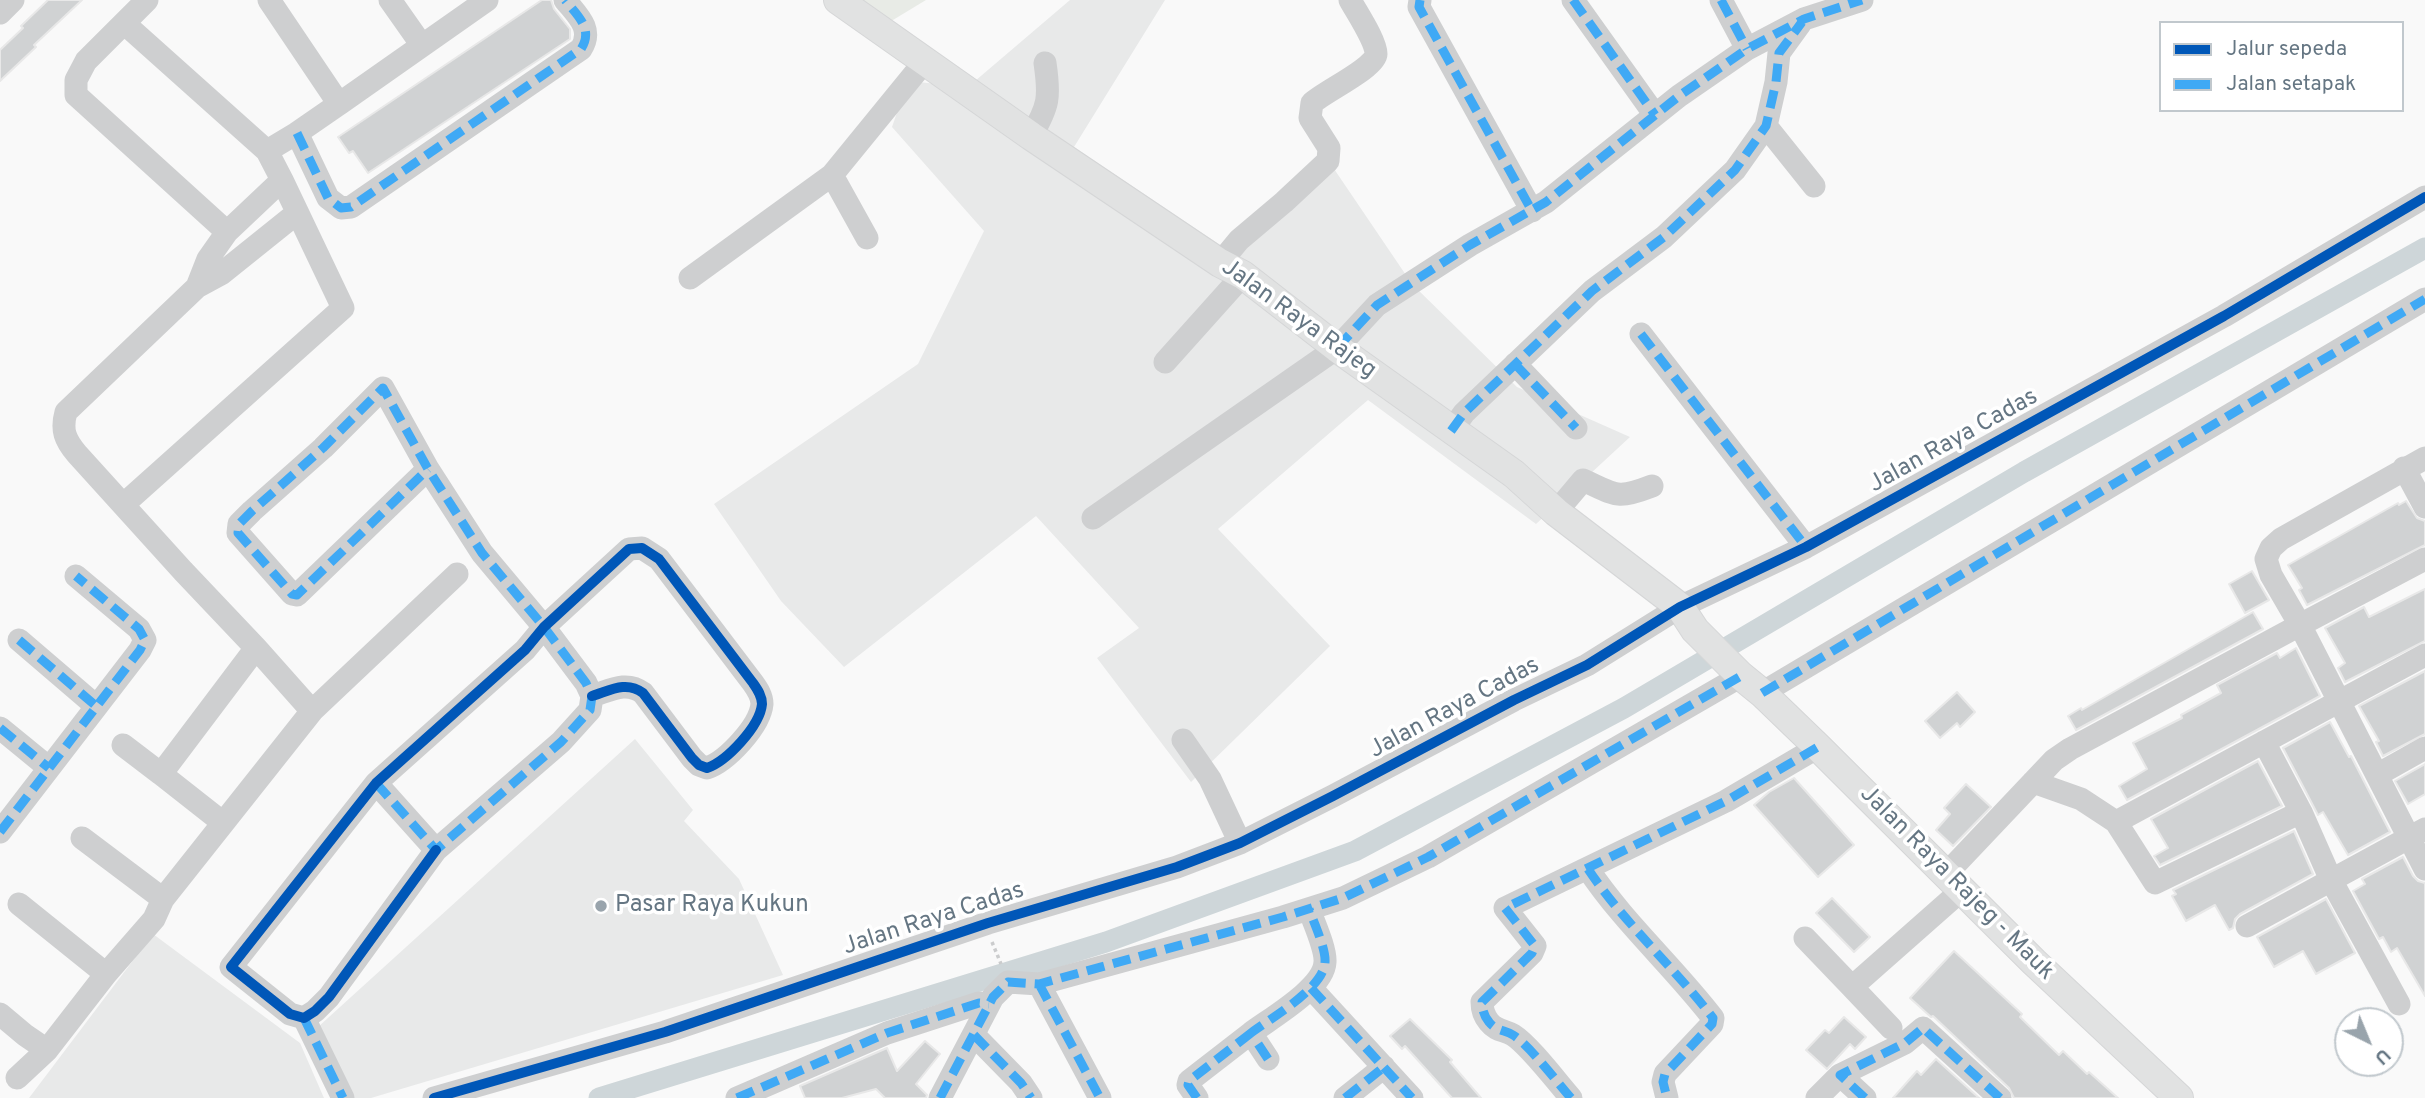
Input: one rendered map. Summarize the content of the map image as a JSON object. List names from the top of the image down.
{
  "streets": {
    "main road": ["Jalan Raya Rajeg", "Jalan Raya Rajeg - Mauk"],
    "street": ["Jalan Raya Cadas"]
  },
  "crossings": [
    ["Jalan Raya Rajeg", "Jalan Raya Cadas"],
    ["Jalan Raya Rajeg", "Jalan Raya Rajeg - Mauk"]
  ],
  "places": ["Pasar Raya Kukun"],
  "legend": ["Jalur sepeda", "Jalan setapak"],
  "north": "bottom right"
}
